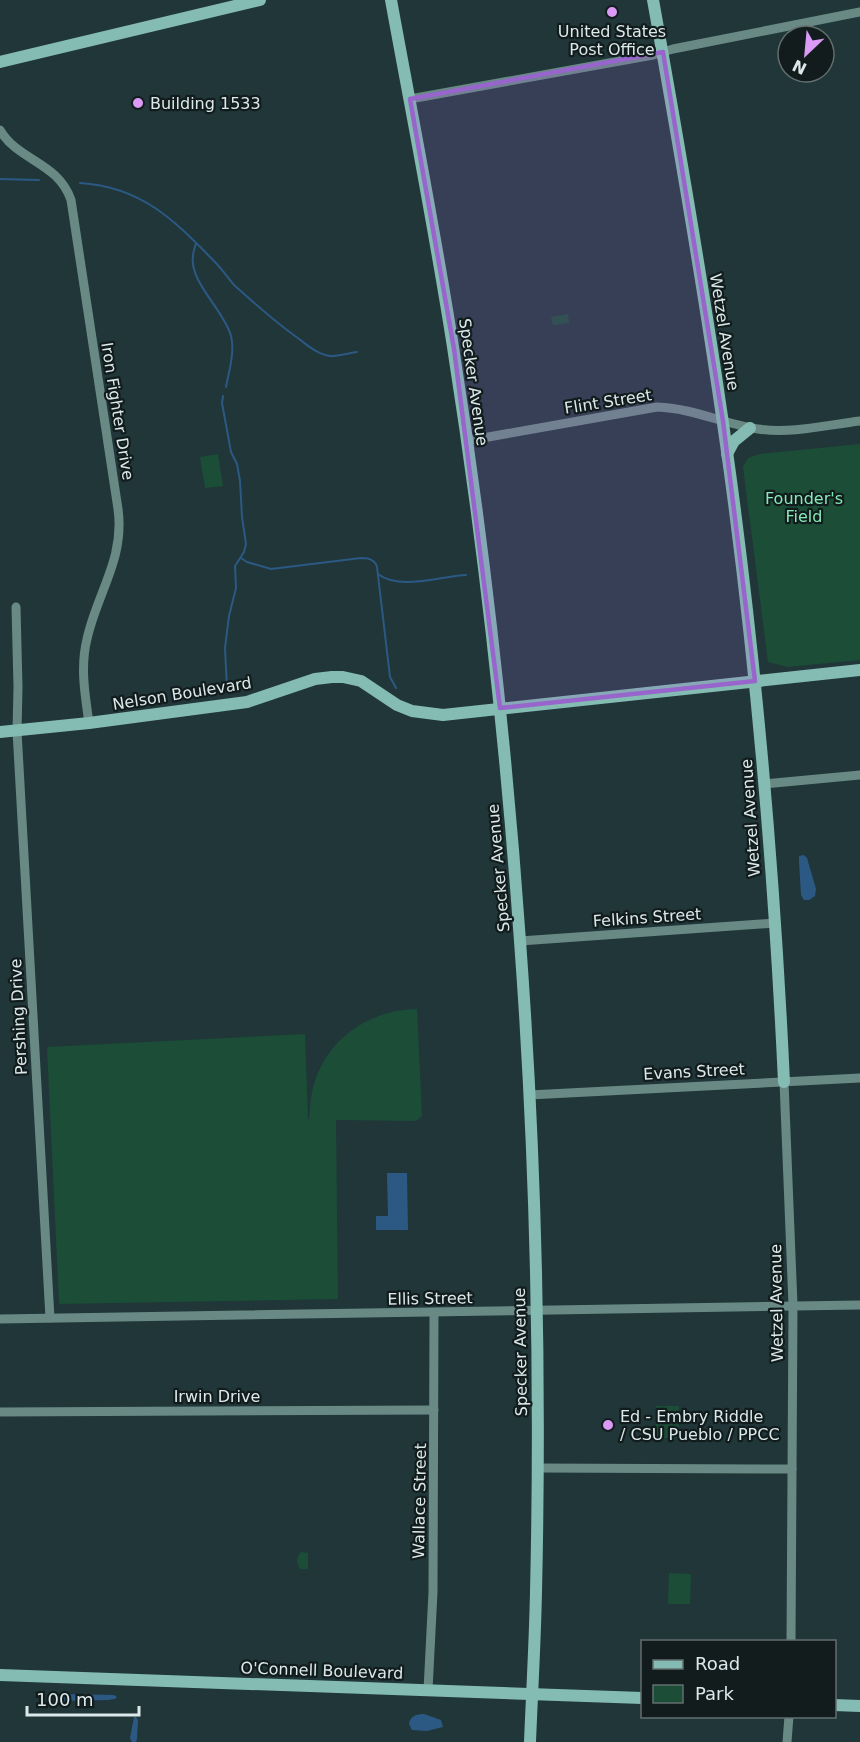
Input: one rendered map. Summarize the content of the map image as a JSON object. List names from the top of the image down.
{
  "streets": {
    "street": [
      "Wetzel Avenue",
      "Specker Avenue",
      "Flint Street",
      "Iron Fighter Drive",
      "Nelson Boulevard",
      "Felkins Street",
      "Pershing Drive",
      "Evans Street",
      "Ellis Street",
      "Irwin Drive",
      "Wallace Street",
      "O'Connell Boulevard"
    ]
  },
  "crossings": [
    ["Wetzel Avenue", "Flint Street"],
    ["Wetzel Avenue", "Nelson Boulevard"],
    ["Wetzel Avenue", "Felkins Street"],
    ["Wetzel Avenue", "Evans Street"],
    ["Wetzel Avenue", "Ellis Street"],
    ["Specker Avenue", "Flint Street"],
    ["Specker Avenue", "Nelson Boulevard"],
    ["Specker Avenue", "Felkins Street"],
    ["Specker Avenue", "Evans Street"],
    ["Specker Avenue", "Ellis Street"],
    ["Specker Avenue", "O'Connell Boulevard"],
    ["Iron Fighter Drive", "Nelson Boulevard"],
    ["Nelson Boulevard", "Pershing Drive"],
    ["Pershing Drive", "Ellis Street"],
    ["Ellis Street", "Wallace Street"],
    ["Irwin Drive", "Wallace Street"],
    ["Wallace Street", "O'Connell Boulevard"]
  ],
  "parks": ["Founder's Field"],
  "places": ["United States Post Office", "Building 1533", "Ed - Embry Riddle / CSU Pueblo / PPCC"],
  "legend": ["Road", "Park"],
  "scale_bar": "100 m",
  "north": "bottom left"
}
